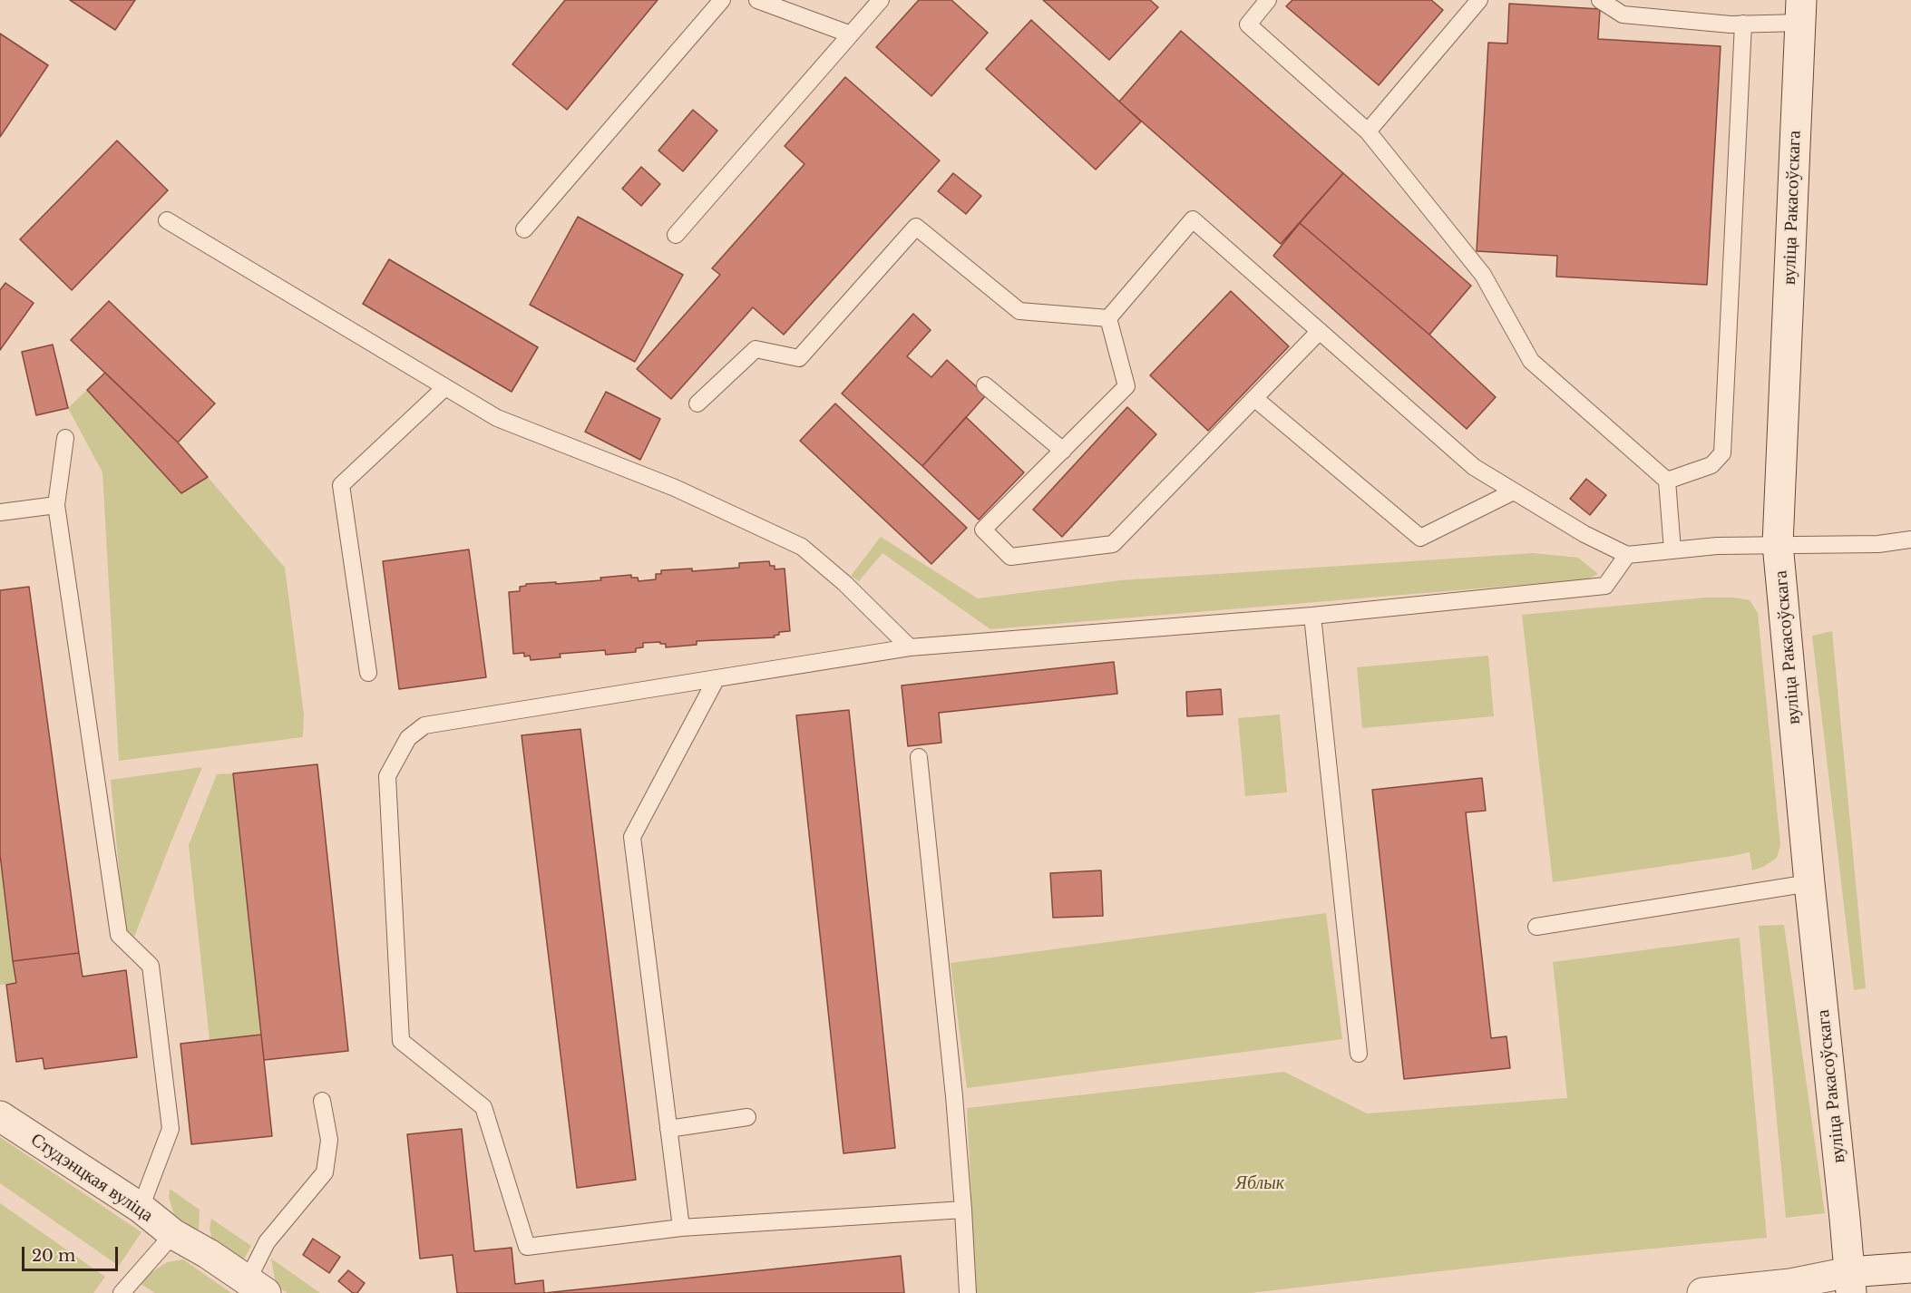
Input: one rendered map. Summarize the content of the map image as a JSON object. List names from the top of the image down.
{
  "streets": {
    "main road": ["вуліца Ракасоўскага", "Студэнцкая вуліца"]
  },
  "parks": ["Яблык"],
  "scale_bar": "20 m"
}
